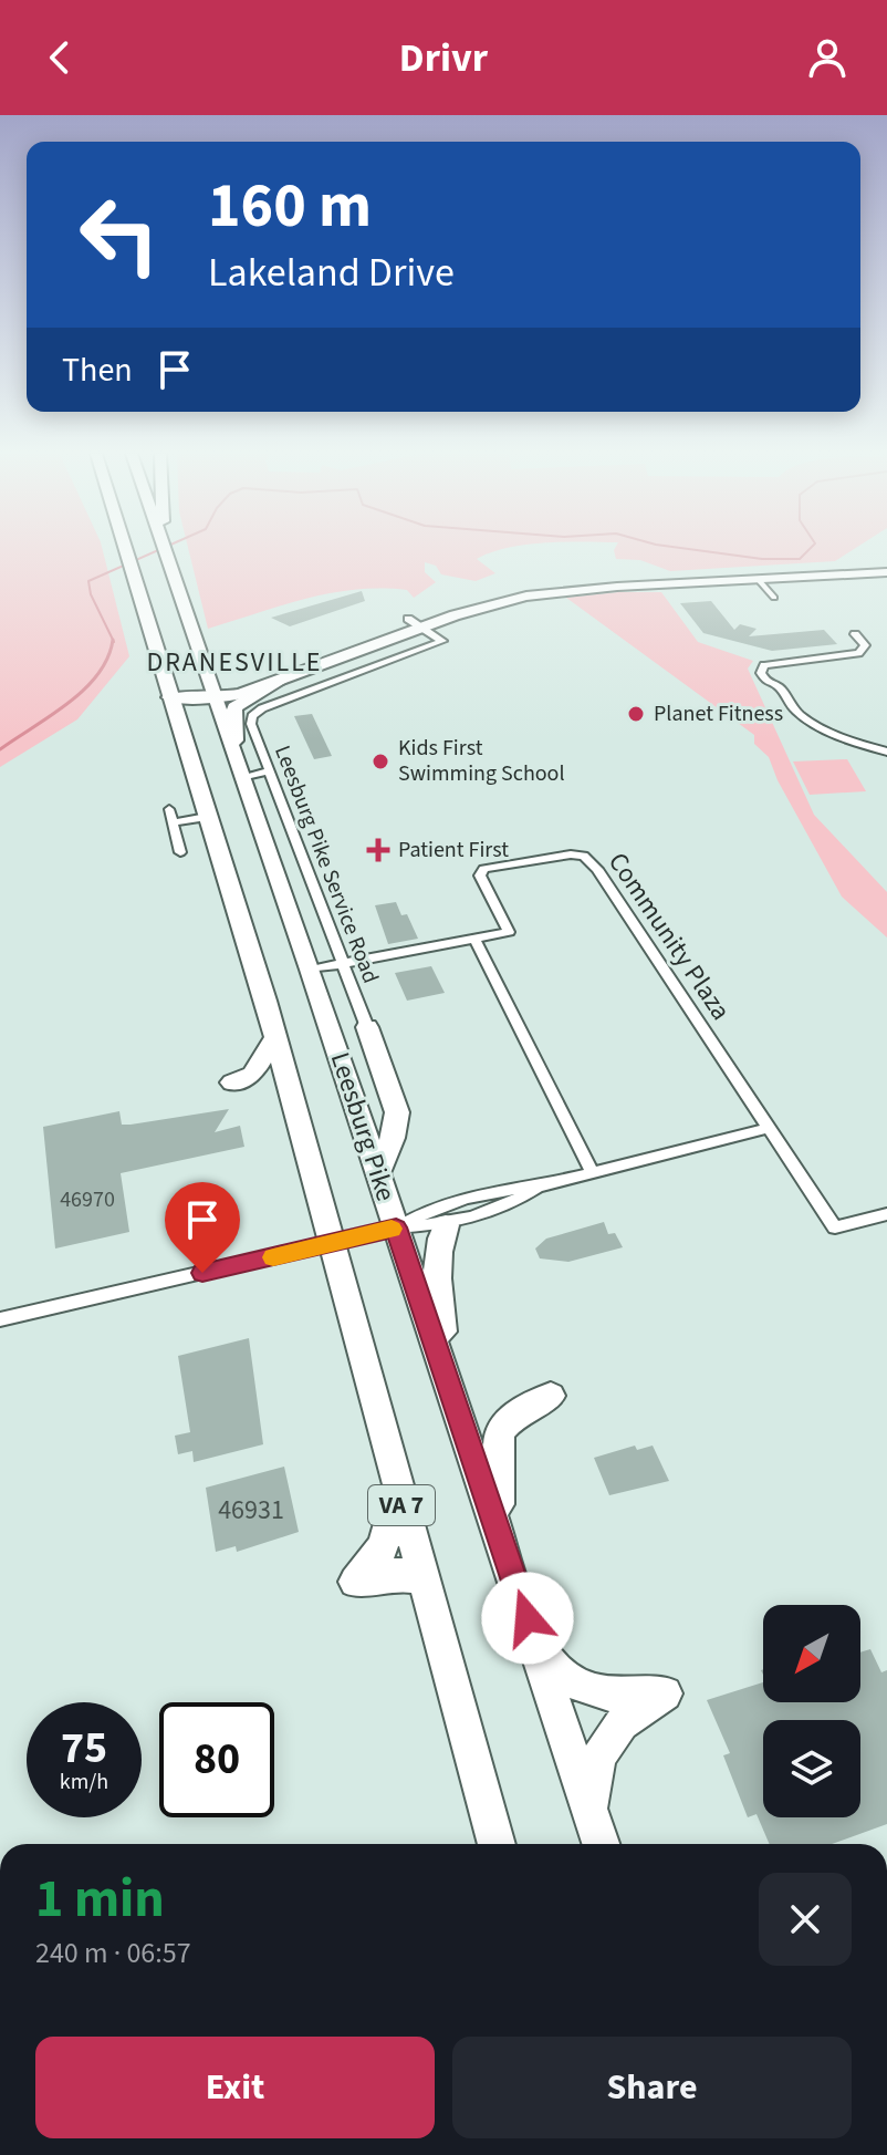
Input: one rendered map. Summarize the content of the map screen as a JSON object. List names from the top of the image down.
{
  "streets": {
    "highway": ["Leesburg Pike", "VA 7"],
    "street": ["Leesburg Pike Service Road", "Community Plaza"]
  },
  "crossings": [
    ["Leesburg Pike Service Road", "Community Plaza"],
    ["Community Plaza", "Leesburg Pike"]
  ],
  "districts": ["DRANESVILLE"],
  "places": {
    "other": ["Planet Fitness", "Kids First Swimming School"],
    "health": ["Patient First"]
  },
  "house_numbers": ["46970", "46931"],
  "north": "bottom left",
  "page": {
    "header": "Drivr",
    "turn": ["160 m", "Lakeland Drive"],
    "then": "Then",
    "speed": "75 km/h",
    "limit": "80",
    "heading": ["1 min", "240 m · 06:57"],
    "buttons": ["Exit", "Share"]
  }
}
